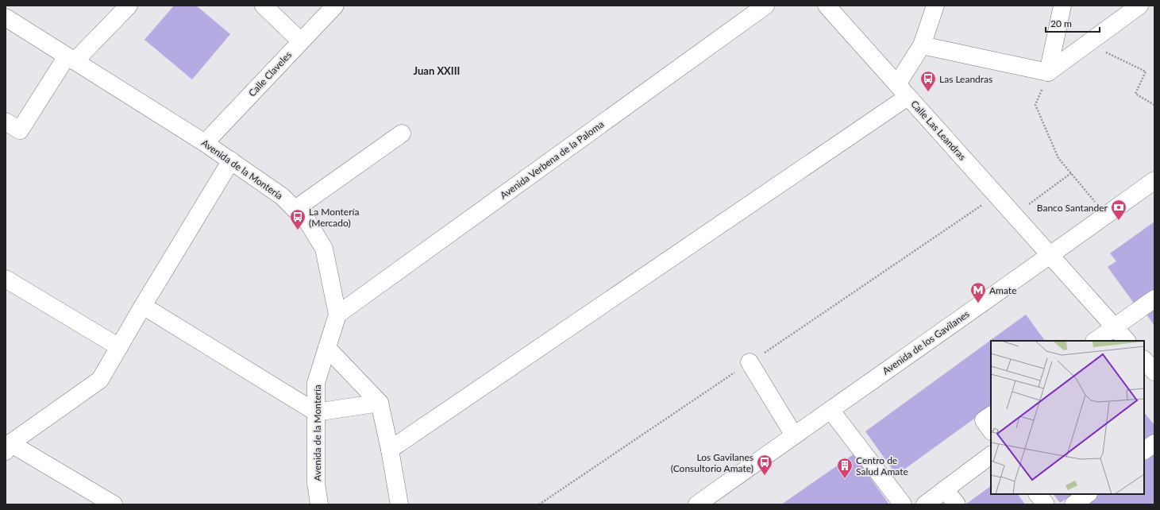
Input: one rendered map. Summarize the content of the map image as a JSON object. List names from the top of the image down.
{
  "streets": {
    "street": [
      "Calle Claveles",
      "Calle Las Leandras",
      "Avenida Verbena de la Paloma",
      "Avenida de la Montería",
      "Avenida de los Gavilanes"
    ]
  },
  "crossings": [
    ["Calle Claveles", "Avenida de la Montería"],
    ["Calle Las Leandras", "Avenida de los Gavilanes"],
    ["Avenida Verbena de la Paloma", "Avenida de la Montería"]
  ],
  "districts": ["Juan XXIII"],
  "places": {
    "bus stop": ["Las Leandras", "La Montería (Mercado)", "Los Gavilanes (Consultorio Amate)"],
    "bank": ["Banco Santander"],
    "metro station": ["Amate"],
    "building": ["Centro de Salud Amate"]
  },
  "scale_bar": "20 m"
}
